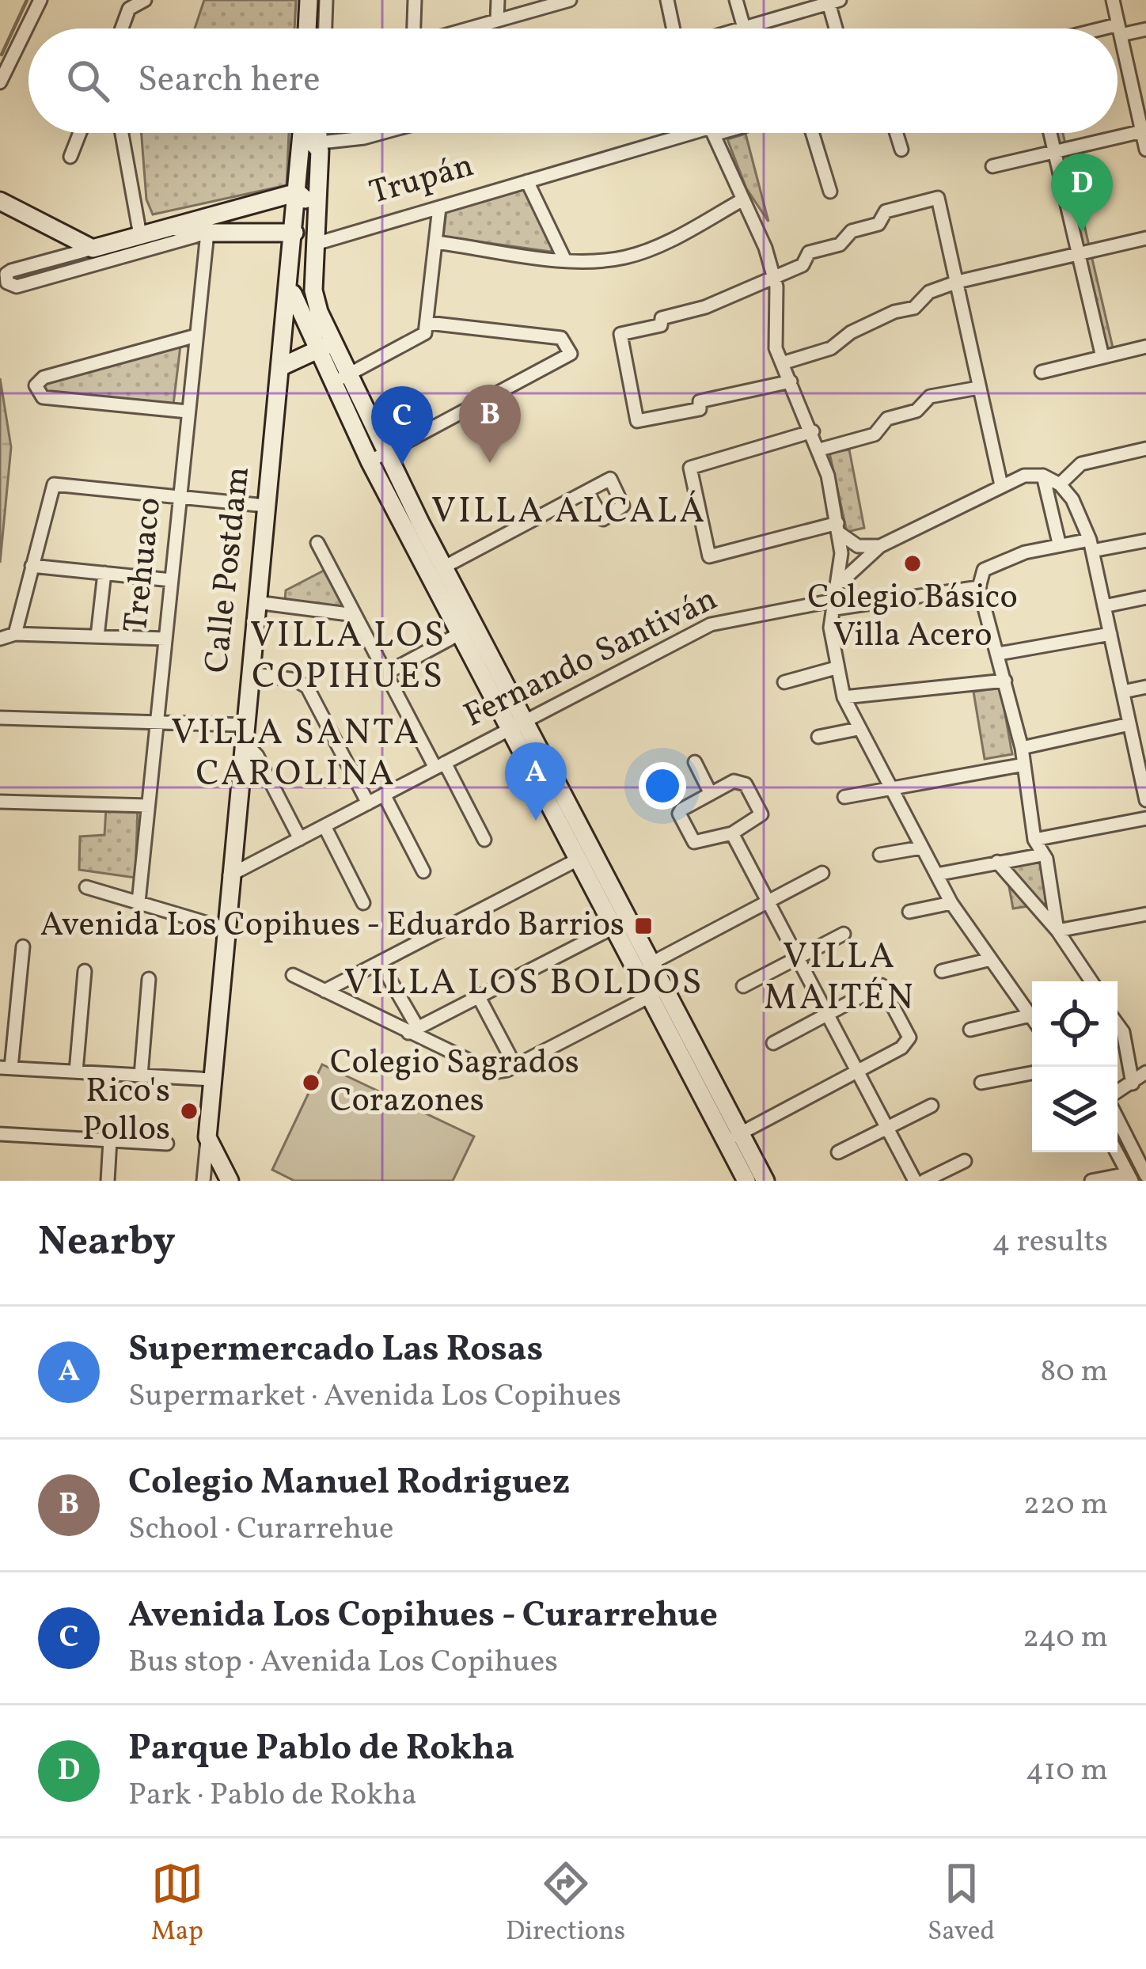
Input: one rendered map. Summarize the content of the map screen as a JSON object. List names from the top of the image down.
{
  "streets": {
    "main road": ["Calle Postdam"],
    "street": ["Trupán", "Trehuaco", "Fernando Santiván"]
  },
  "crossings": [
    ["Calle Postdam", "Fernando Santiván"]
  ],
  "districts": [
    "VILLA ALCALÁ",
    "VILLA LOS COPIHUES",
    "VILLA SANTA CAROLINA",
    "VILLA MAITÉN",
    "VILLA LOS BOLDOS"
  ],
  "places": {
    "other": ["Colegio Básico Villa Acero", "Colegio Sagrados Corazones", "Rico's Pollos"],
    "transit": ["Avenida Los Copihues - Eduardo Barrios"]
  },
  "page": {
    "search": "Search here",
    "pins": [
      "D",
      "B",
      "C",
      "A"
    ],
    "heading": ["Nearby", "4 results"],
    "list": [
      {
        "mark": "A",
        "name": "Supermercado Las Rosas",
        "note": "Supermarket · Avenida Los Copihues",
        "value": "80 m"
      },
      {
        "mark": "B",
        "name": "Colegio Manuel Rodriguez",
        "note": "School · Curarrehue",
        "value": "220 m"
      },
      {
        "mark": "C",
        "name": "Avenida Los Copihues - Curarrehue",
        "note": "Bus stop · Avenida Los Copihues",
        "value": "240 m"
      },
      {
        "mark": "D",
        "name": "Parque Pablo de Rokha",
        "note": "Park · Pablo de Rokha",
        "value": "410 m"
      }
    ],
    "nav": ["Map", "Directions", "Saved"]
  }
}
